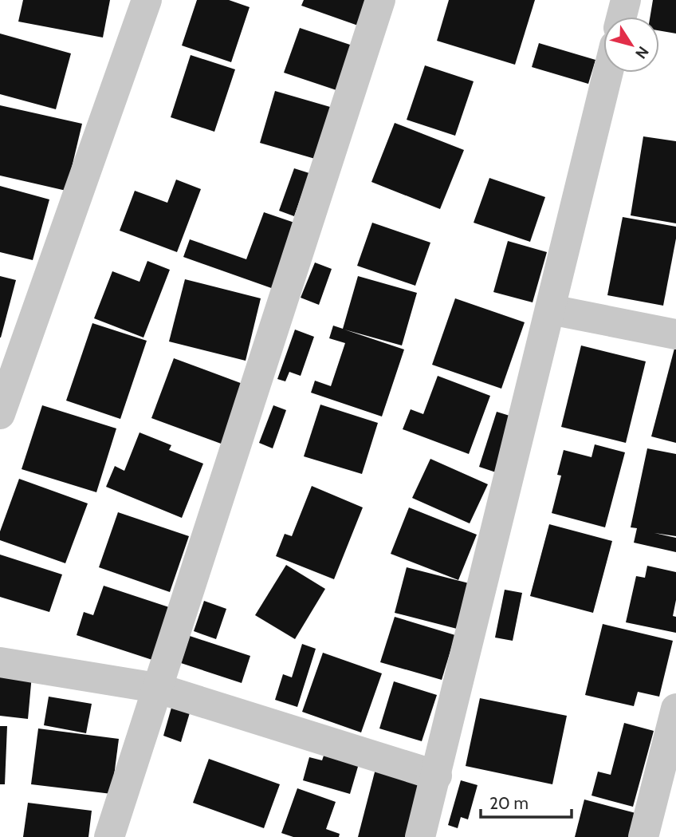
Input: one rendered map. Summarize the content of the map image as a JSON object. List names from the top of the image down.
{
  "scale_bar": "20 m",
  "north": "bottom right"
}
